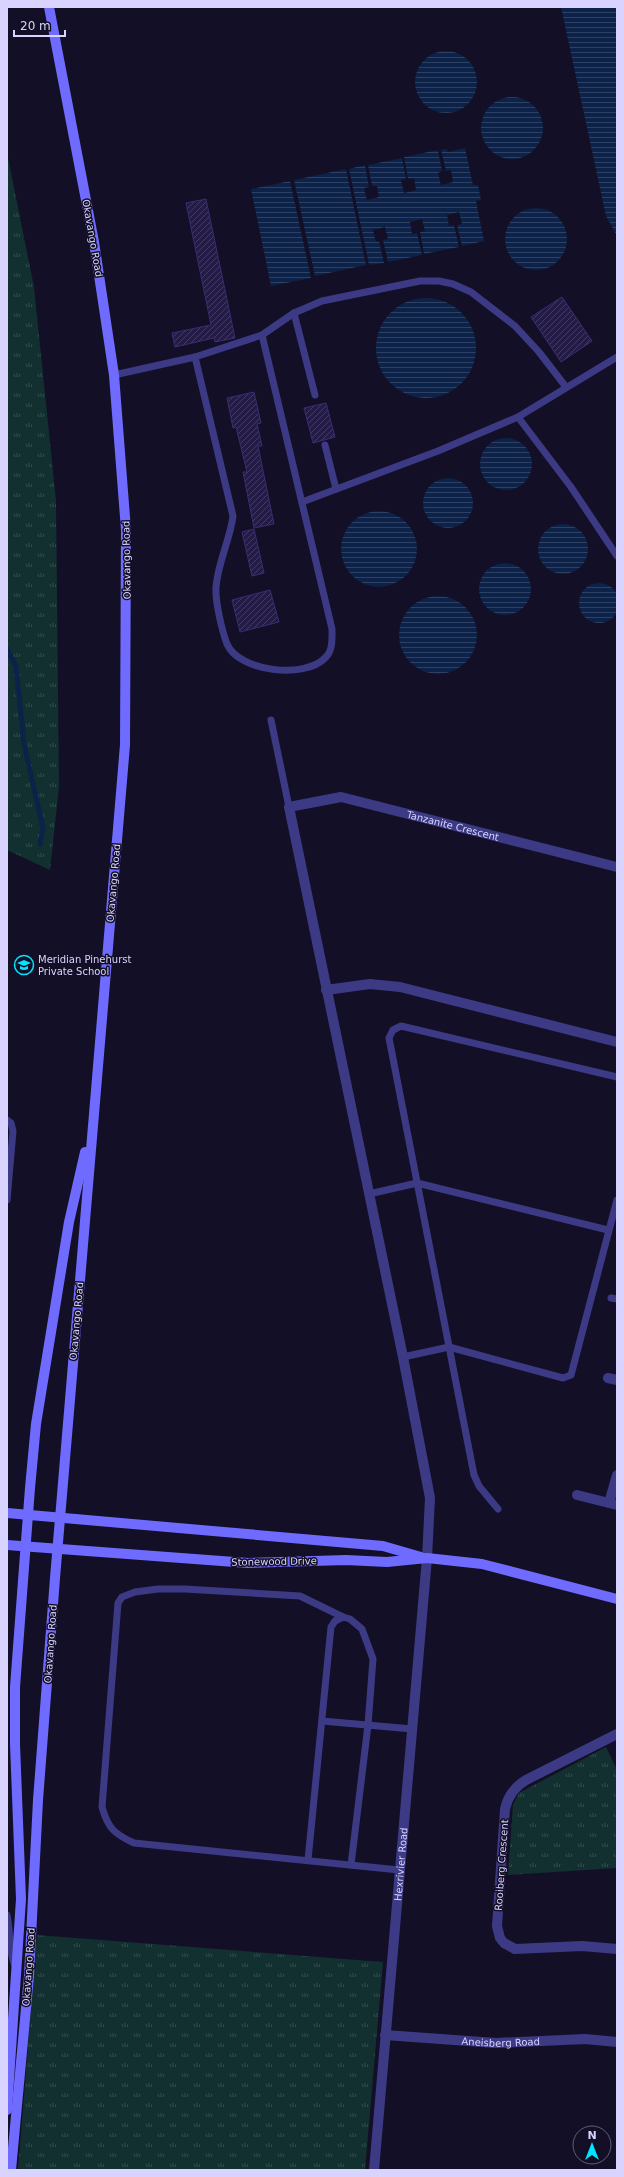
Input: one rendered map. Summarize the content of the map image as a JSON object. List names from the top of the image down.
{
  "streets": {
    "main road": ["Okavango Road", "Stonewood Drive"],
    "street": [
      "Tanzanite Crescent",
      "Hexrivier Road",
      "Rooiberg Crescent",
      "Aneisberg Road"
    ]
  },
  "crossings": [
    ["Okavango Road", "Stonewood Drive"],
    ["Tanzanite Crescent", "Hexrivier Road"],
    ["Stonewood Drive", "Hexrivier Road"],
    ["Hexrivier Road", "Aneisberg Road"]
  ],
  "places": {
    "school or university": ["Meridian Pinehurst Private School"]
  },
  "scale_bar": "20 m",
  "north": "top"
}
